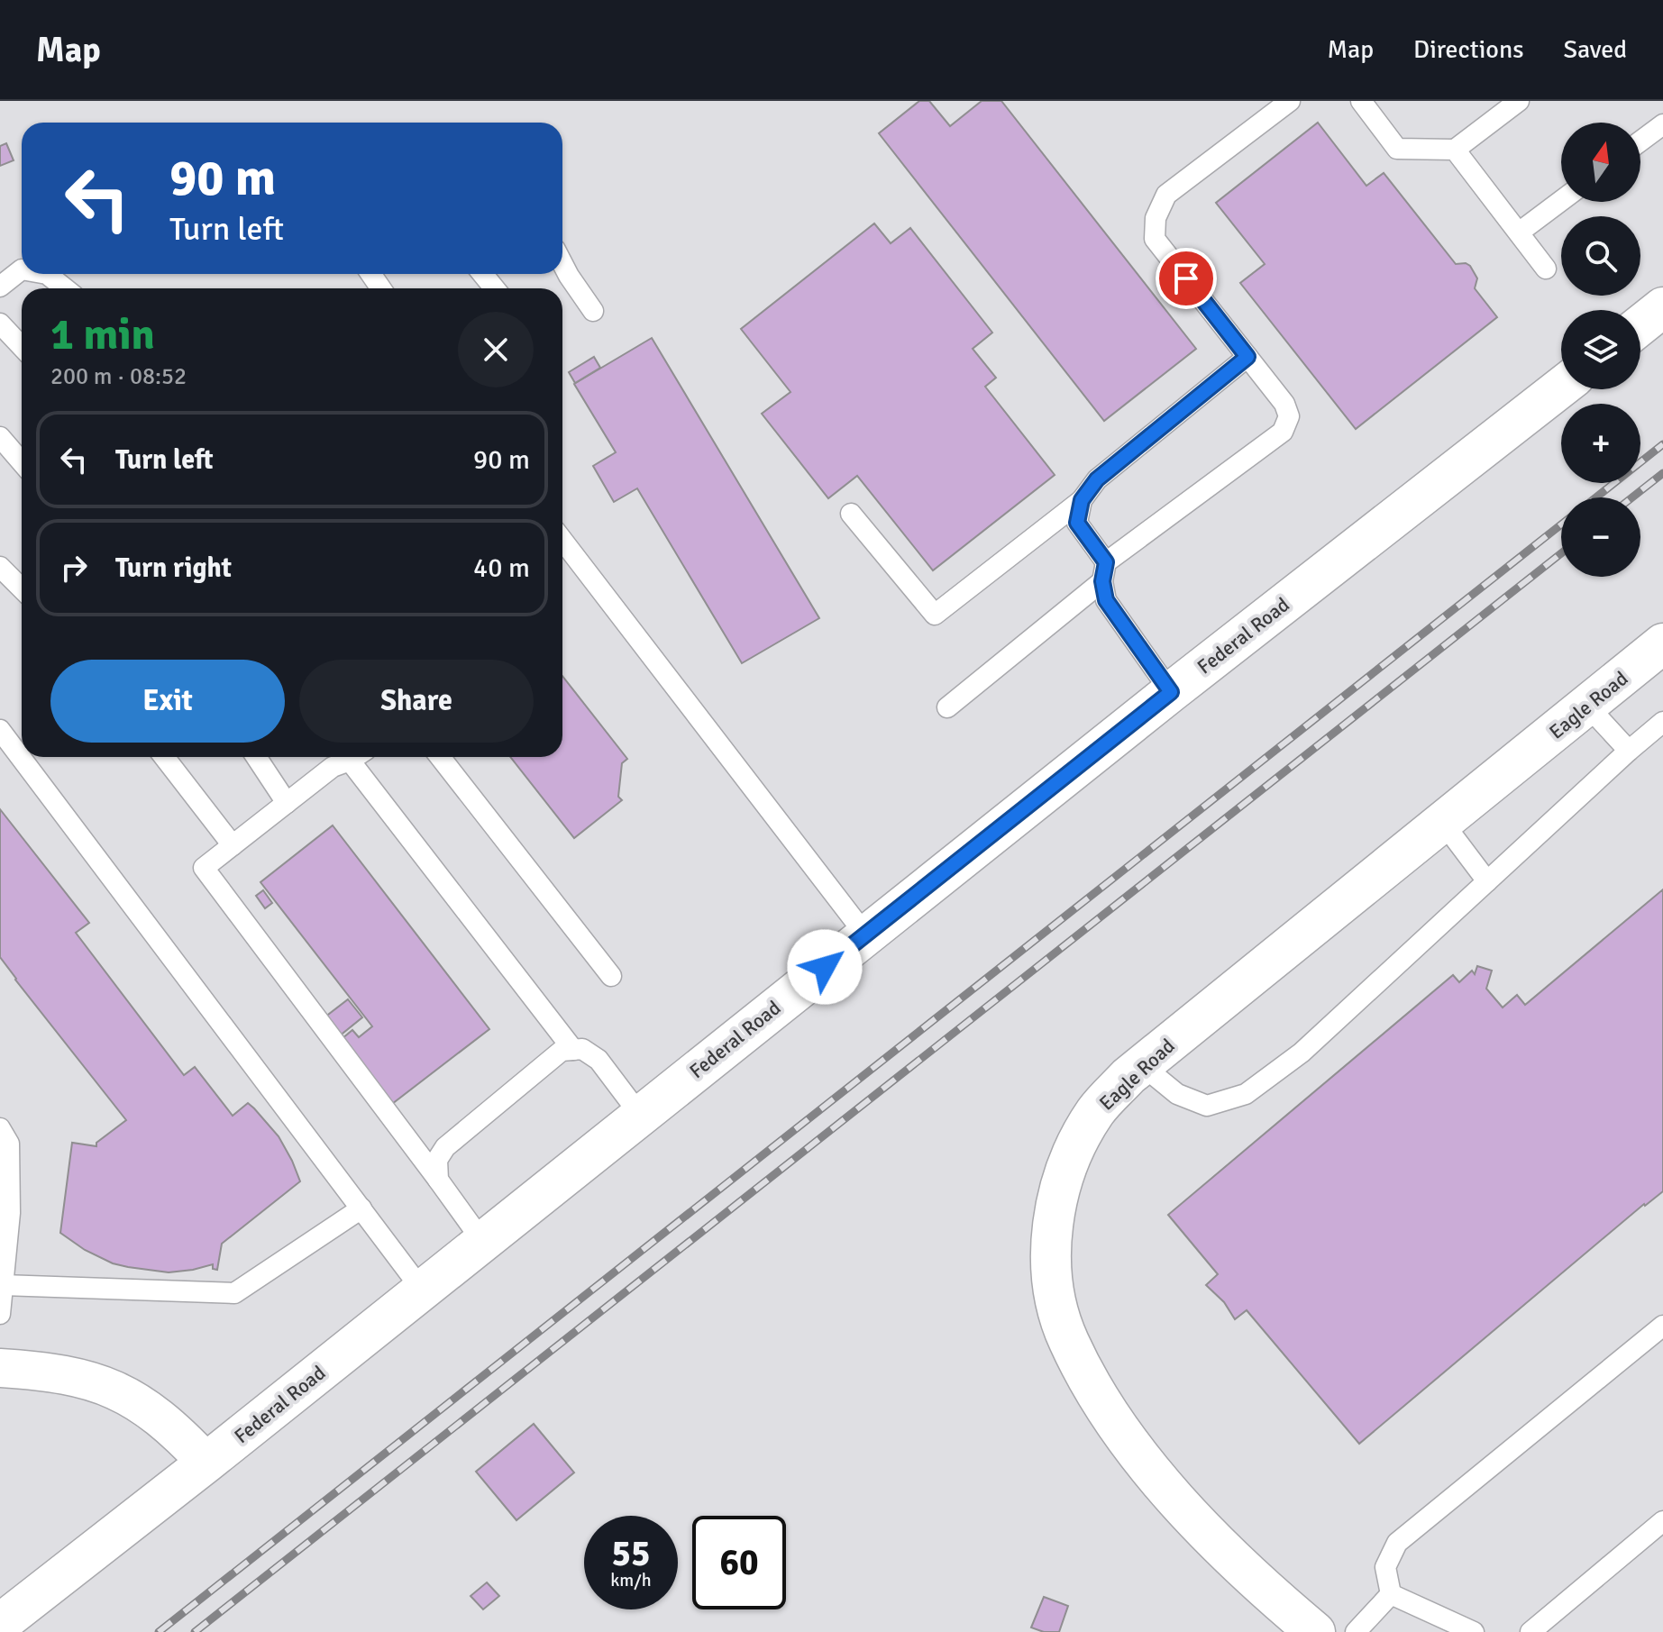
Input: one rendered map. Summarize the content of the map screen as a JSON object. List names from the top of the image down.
{
  "streets": {
    "main road": ["Federal Road", "Eagle Road"]
  },
  "north": "top",
  "page": {
    "header": "Map",
    "nav": ["Map", "Directions", "Saved"],
    "map_buttons": ["+", "−"],
    "turn": ["90 m", "Turn left"],
    "heading": ["1 min", "200 m · 08:52"],
    "list": [
      {
        "name": "Turn left",
        "value": "90 m"
      },
      {
        "name": "Turn right",
        "value": "40 m"
      }
    ],
    "buttons": ["Exit", "Share"],
    "speed": "55 km/h",
    "limit": "60"
  }
}
